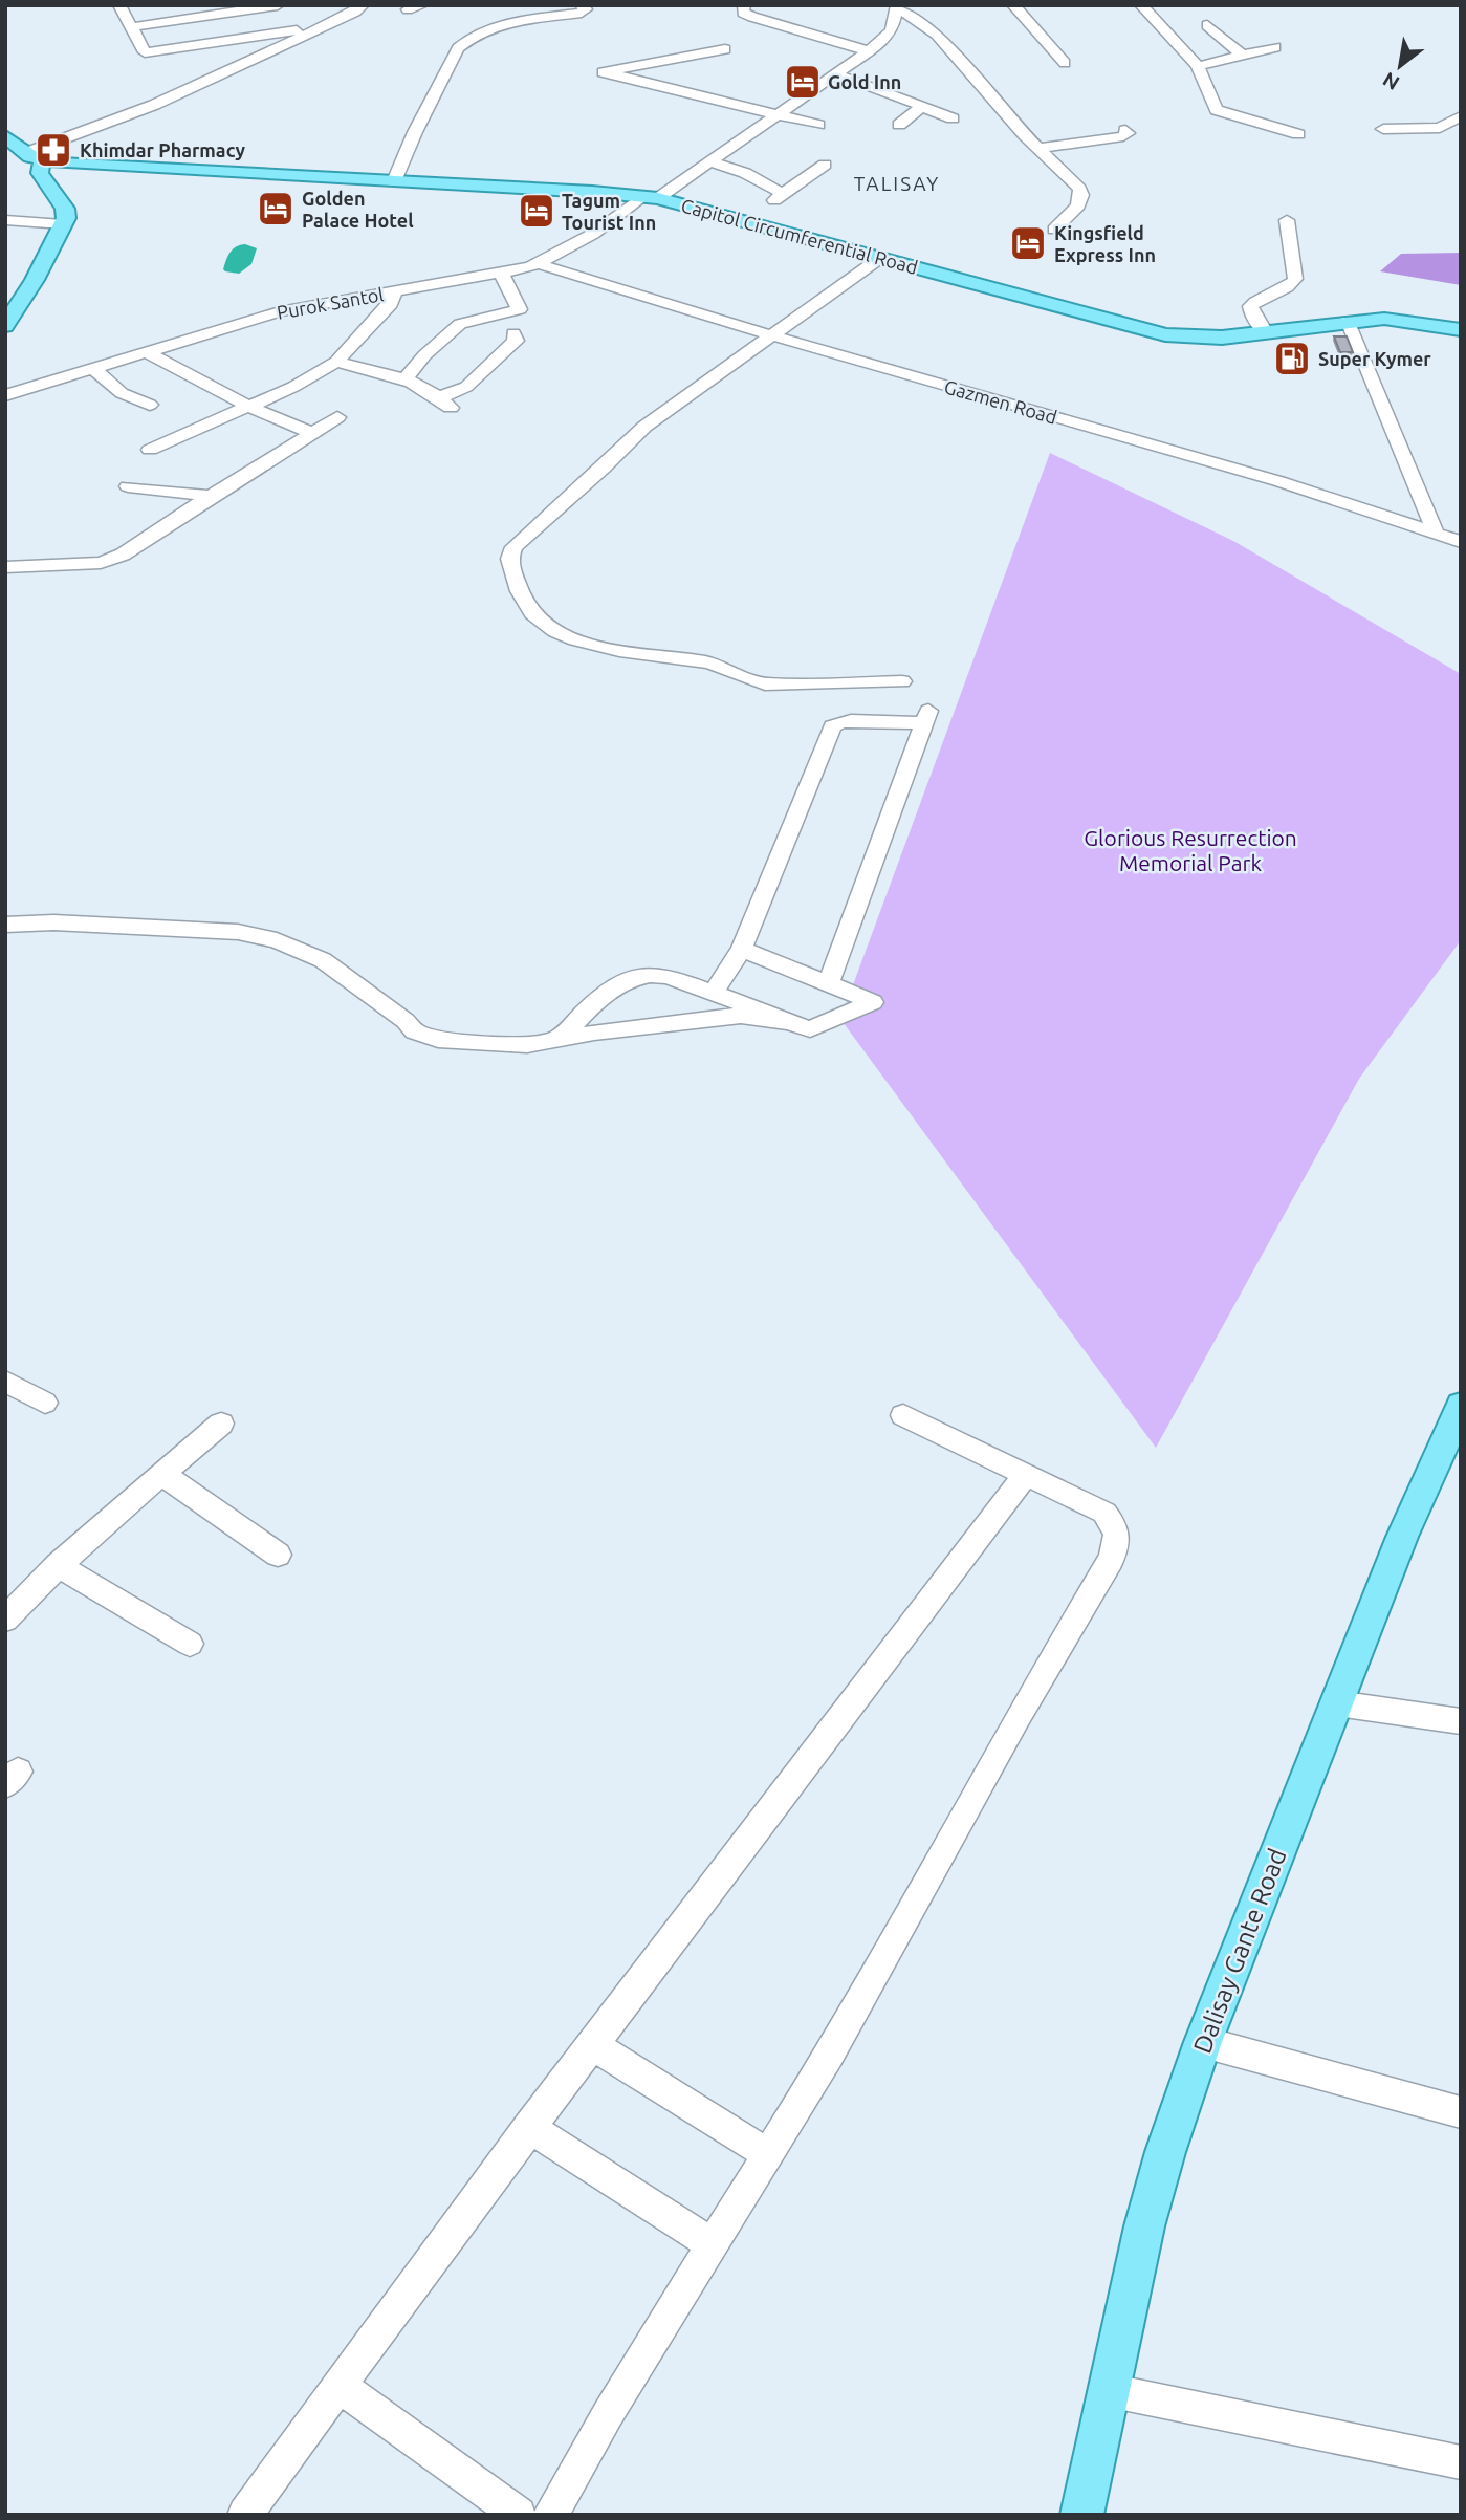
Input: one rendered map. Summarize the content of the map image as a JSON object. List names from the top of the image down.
{
  "streets": {
    "main road": ["Capitol Circumferential Road", "Dalisay Gante Road"],
    "street": ["Purok Santol", "Gazmen Road"]
  },
  "crossings": [
    ["Capitol Circumferential Road", "Purok Santol"],
    ["Purok Santol", "Gazmen Road"]
  ],
  "districts": ["TALISAY"],
  "parks": ["Glorious Resurrection Memorial Park"],
  "places": {
    "hotel": [
      "Gold Inn",
      "Golden Palace Hotel",
      "Tagum Tourist Inn",
      "Kingsfield Express Inn"
    ],
    "pharmacy": ["Khimdar Pharmacy"],
    "fuel station": ["Super Kymer"]
  },
  "north": "bottom left"
}
